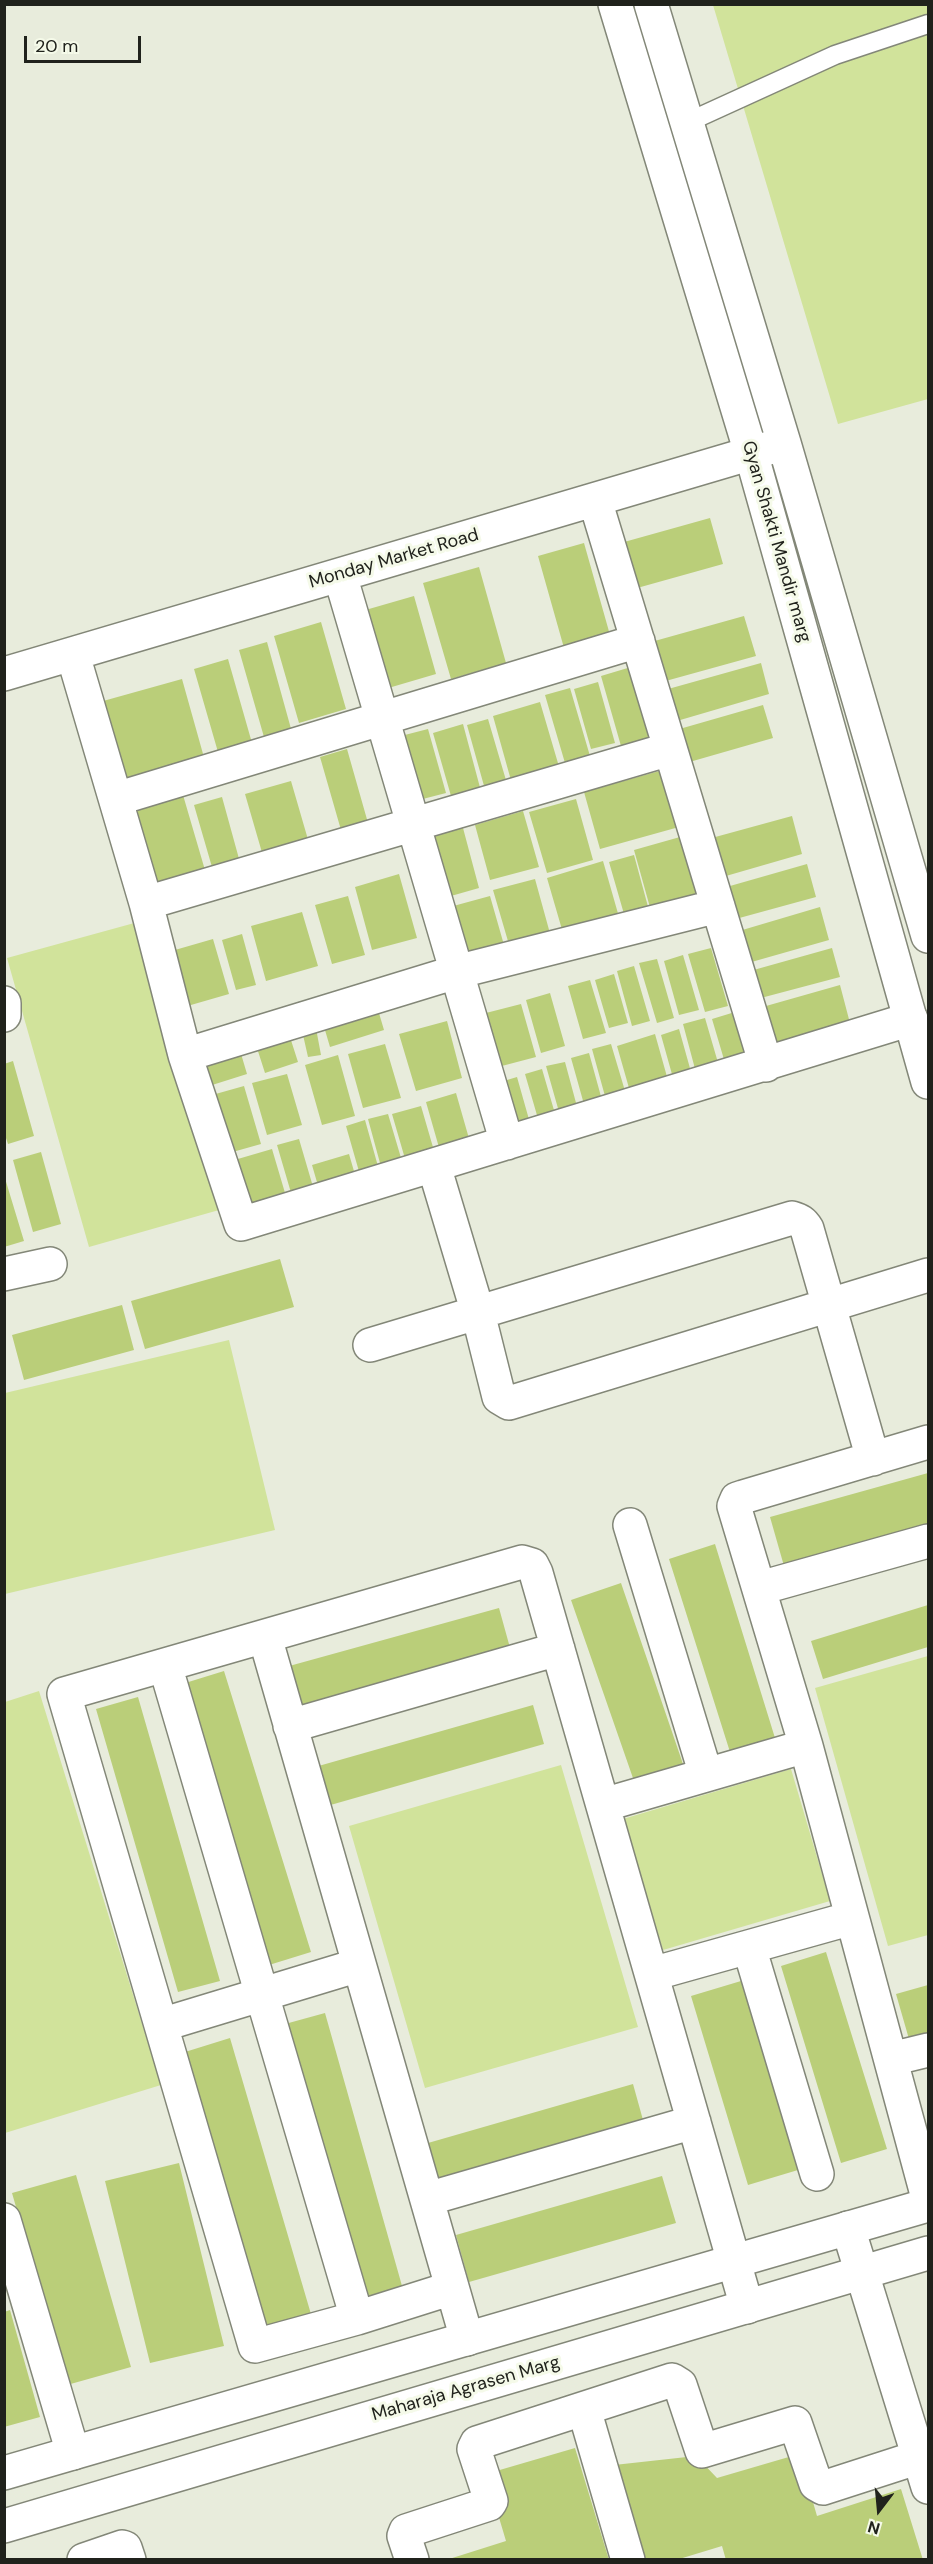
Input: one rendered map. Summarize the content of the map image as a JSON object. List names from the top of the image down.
{
  "streets": {
    "street": ["Gyan Shakti Mandir marg", "Monday Market Road", "Maharaja Agrasen Marg"]
  },
  "crossings": [
    ["Gyan Shakti Mandir marg", "Monday Market Road"]
  ],
  "scale_bar": "20 m",
  "north": "bottom"
}
